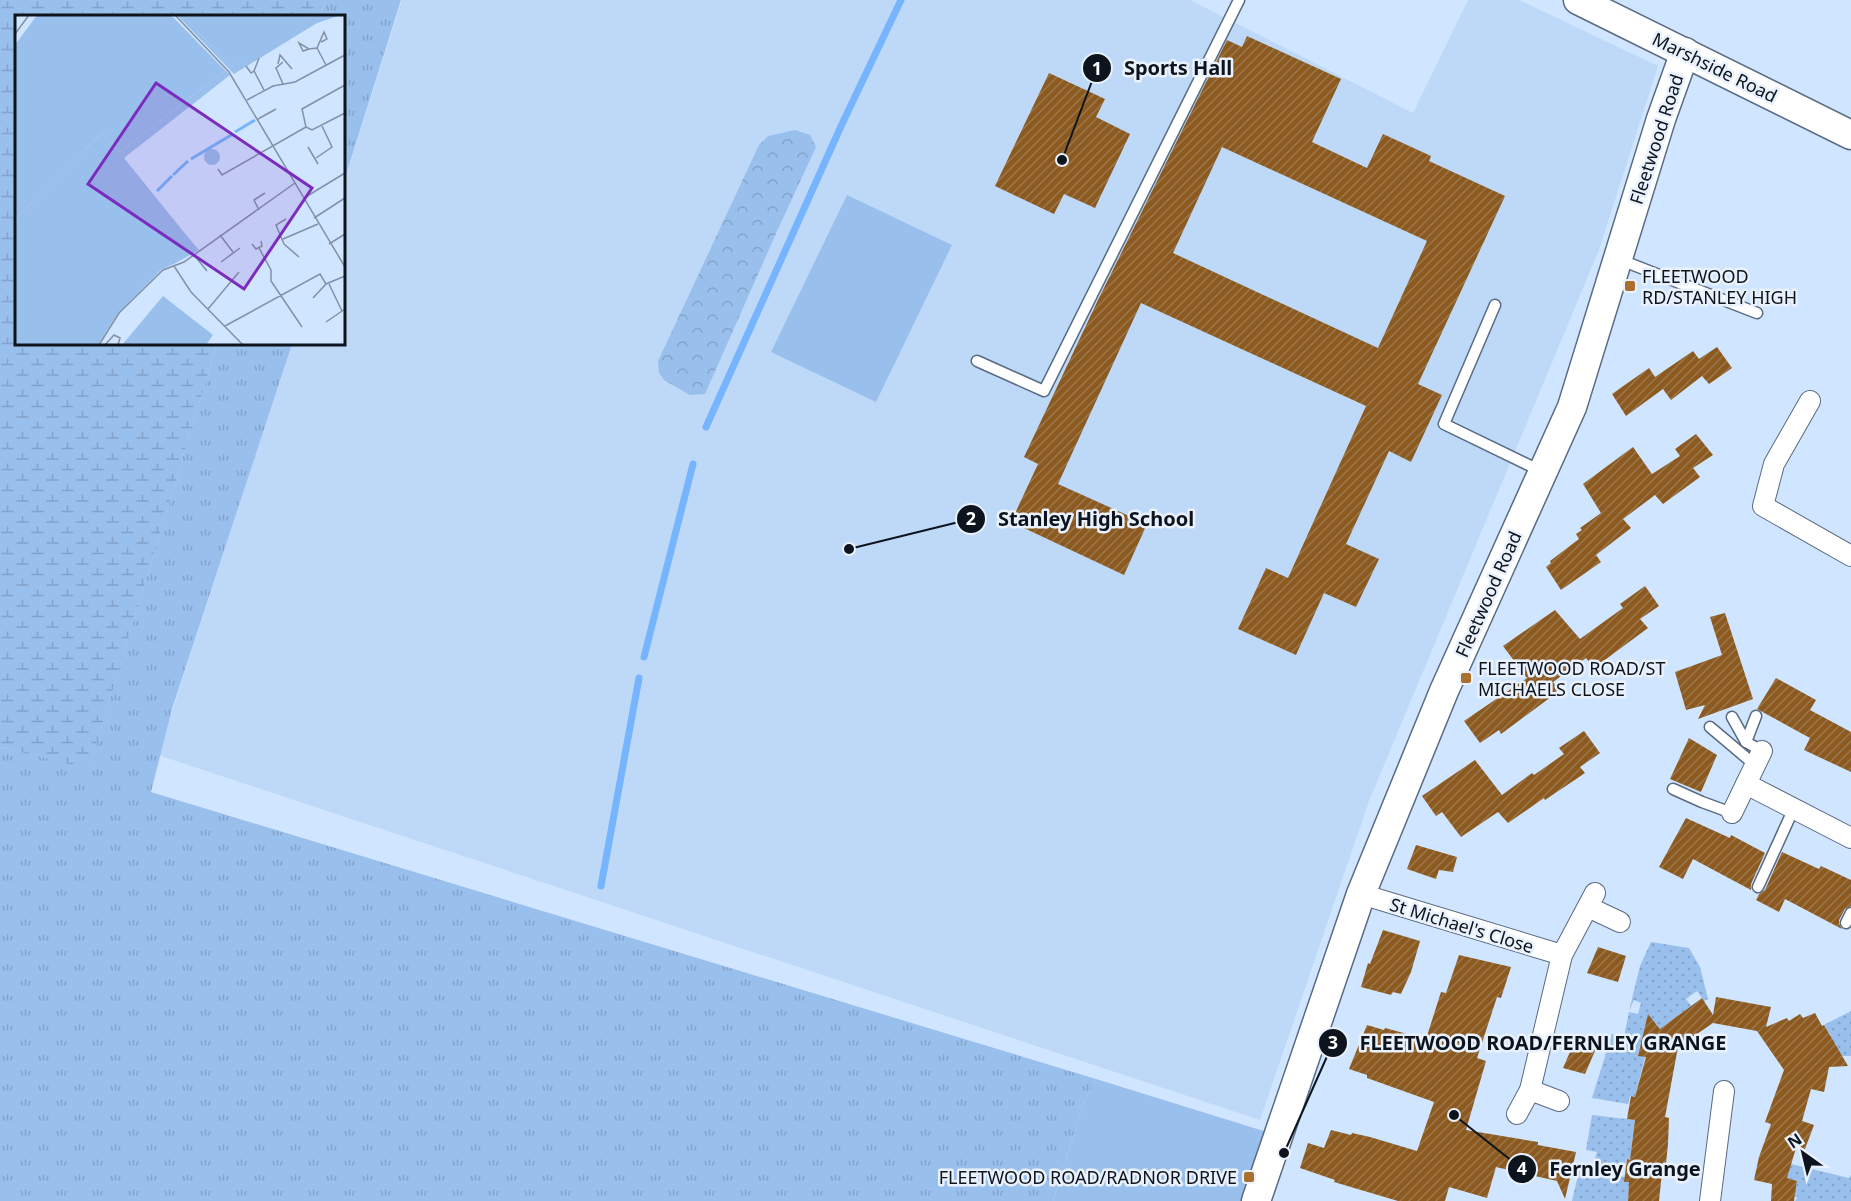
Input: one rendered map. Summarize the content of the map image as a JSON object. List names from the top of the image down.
{
  "streets": {
    "street": ["Marshside Road", "Fleetwood Road", "St Michael's Close"]
  },
  "crossings": [
    ["Marshside Road", "Fleetwood Road"],
    ["Fleetwood Road", "St Michael's Close"]
  ],
  "places": {
    "other": [
      "Sports Hall",
      "Stanley High School",
      "Fernley Grange",
      "FLEETWOOD ROAD/FERNLEY GRANGE"
    ],
    "transit": ["FLEETWOOD RD/STANLEY HIGH", "FLEETWOOD ROAD/ST MICHAELS CLOSE", "FLEETWOOD ROAD/RADNOR DRIVE"]
  },
  "north": "top left"
}
